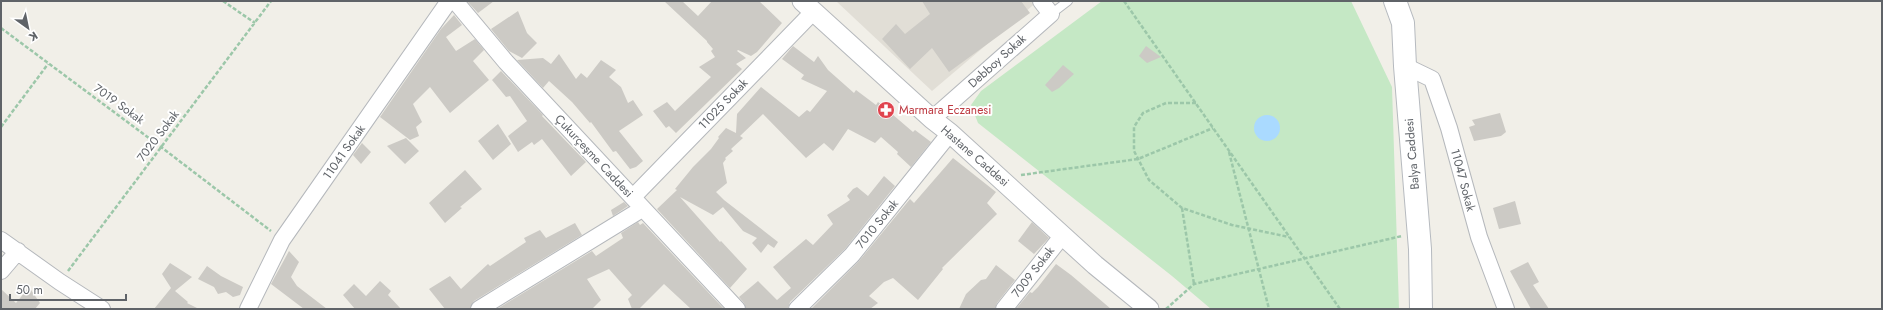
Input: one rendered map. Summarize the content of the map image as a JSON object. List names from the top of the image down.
{
  "streets": {
    "main road": ["Balya Caddesi"],
    "street": [
      "Debboy Sokak",
      "11025 Sokak",
      "11041 Sokak",
      "Çukurçeşme Caddesi",
      "Hastane Caddesi",
      "11047 Sokak",
      "7010 Sokak",
      "7009 Sokak"
    ],
    "path": ["7019 Sokak", "7020 Sokak"]
  },
  "crossings": [
    ["Debboy Sokak", "Hastane Caddesi"],
    ["7019 Sokak", "7020 Sokak"],
    ["7019 Sokak", "11041 Sokak"],
    ["11025 Sokak", "Çukurçeşme Caddesi"],
    ["11025 Sokak", "Hastane Caddesi"],
    ["Balya Caddesi", "11047 Sokak"],
    ["Hastane Caddesi", "7010 Sokak"],
    ["Hastane Caddesi", "7009 Sokak"]
  ],
  "places": {
    "pharmacy": ["Marmara Eczanesi"]
  },
  "scale_bar": "50 m",
  "north": "bottom right"
}
